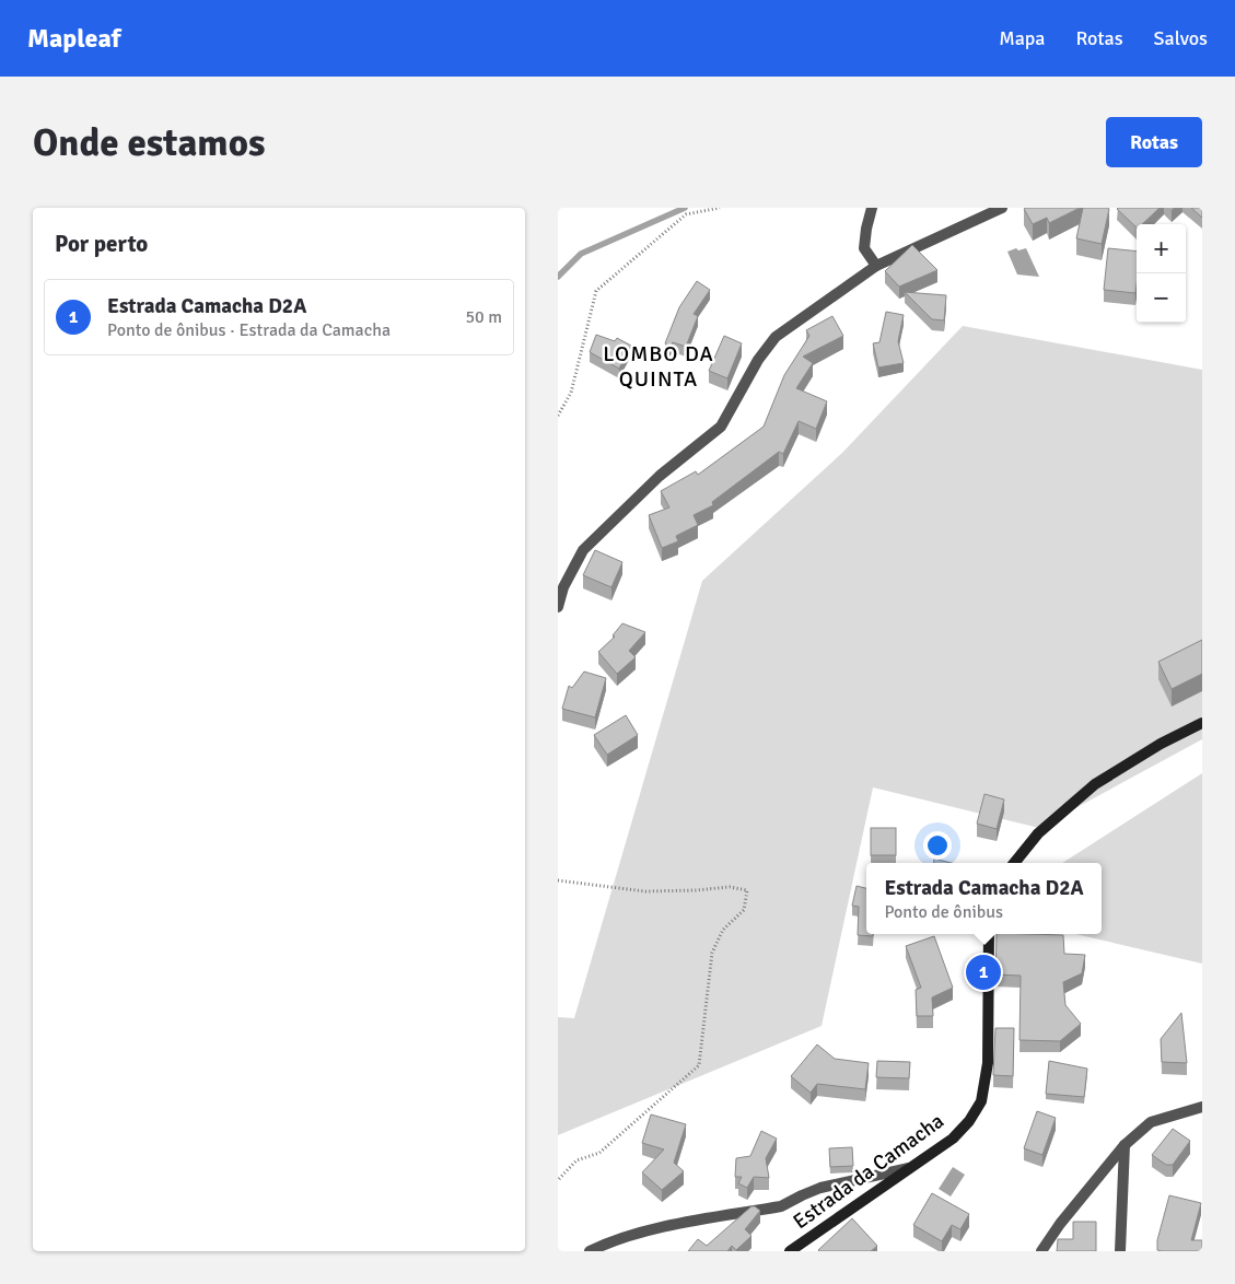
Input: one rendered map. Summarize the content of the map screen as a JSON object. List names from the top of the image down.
{
  "streets": {
    "street": ["Estrada da Camacha"]
  },
  "districts": ["LOMBO DA QUINTA"],
  "page": {
    "header": "Mapleaf",
    "nav": ["Mapa", "Rotas", "Salvos"],
    "buttons": "Rotas",
    "title": "Onde estamos",
    "heading": "Por perto",
    "map_buttons": ["+", "−"],
    "list": [
      {
        "mark": "1",
        "name": "Estrada Camacha D2A",
        "note": "Ponto de ônibus · Estrada da Camacha",
        "value": "50 m"
      }
    ],
    "popup": ["Estrada Camacha D2A", "Ponto de ônibus"],
    "pins": "1"
  }
}
